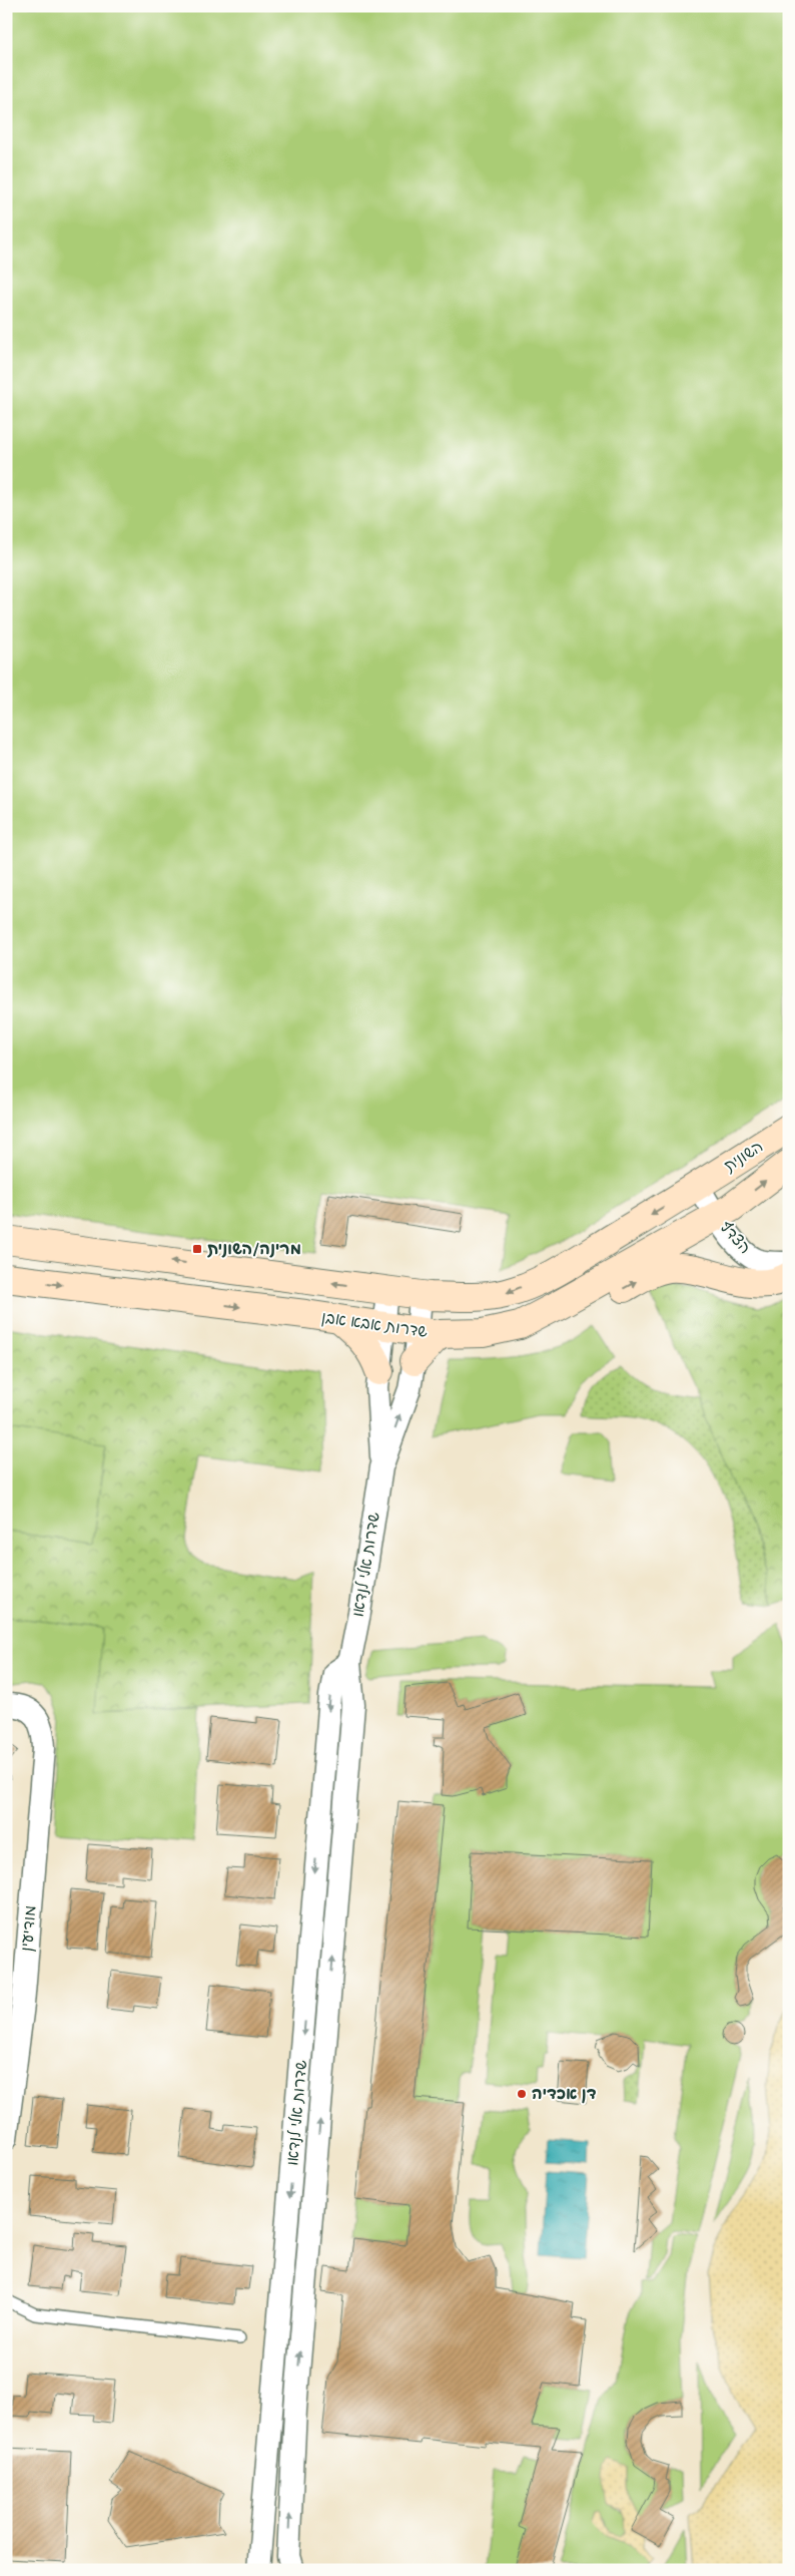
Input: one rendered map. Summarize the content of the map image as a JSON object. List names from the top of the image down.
{
  "streets": {
    "street": [
      "השונית",
      "הצדף",
      "שדרות אבא אבן",
      "שדרות אלי לנדאו",
      "מודיעין"
    ]
  },
  "crossings": [
    ["השונית", "הצדף"],
    ["השונית", "שדרות אבא אבן"],
    ["הצדף", "שדרות אבא אבן"],
    ["שדרות אבא אבן", "שדרות אלי לנדאו"]
  ],
  "places": {
    "transit": ["מרינה/השונית"],
    "other": ["דן אכדיה"]
  }
}
